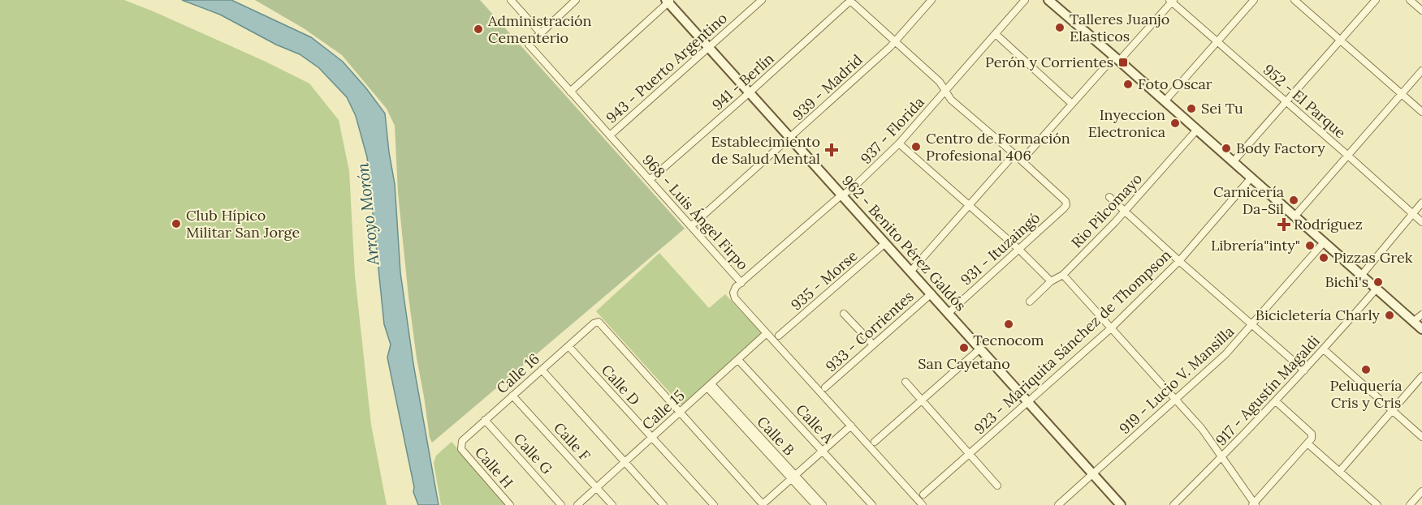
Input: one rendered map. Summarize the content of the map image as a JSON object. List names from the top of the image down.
{
  "streets": {
    "main road": ["962 - Benito Pérez Galdós"],
    "street": [
      "943 - Puerto Argentino",
      "941 - Berlín",
      "939 - Madrid",
      "952 - El Parque",
      "937 - Florida",
      "Rio Pilcomayo",
      "968 - Luis Ángel Firpo",
      "931 - Ituzaingó",
      "935 - Morse",
      "933 - Corrientes",
      "923 - Mariquita Sánchez de Thompson",
      "Calle 16",
      "919 - Lucio V. Mansilla",
      "Calle D",
      "917 - Agustín Magaldi",
      "Calle 15",
      "Calle A",
      "Calle B",
      "Calle F",
      "Calle G",
      "Calle H"
    ]
  },
  "crossings": [
    ["943 - Puerto Argentino", "968 - Luis Ángel Firpo"],
    ["943 - Puerto Argentino", "962 - Benito Pérez Galdós"],
    ["941 - Berlín", "968 - Luis Ángel Firpo"],
    ["941 - Berlín", "962 - Benito Pérez Galdós"],
    ["939 - Madrid", "968 - Luis Ángel Firpo"],
    ["939 - Madrid", "962 - Benito Pérez Galdós"],
    ["937 - Florida", "968 - Luis Ángel Firpo"],
    ["937 - Florida", "962 - Benito Pérez Galdós"],
    ["968 - Luis Ángel Firpo", "Calle 15"],
    ["962 - Benito Pérez Galdós", "931 - Ituzaingó"],
    ["962 - Benito Pérez Galdós", "935 - Morse"],
    ["962 - Benito Pérez Galdós", "933 - Corrientes"],
    ["962 - Benito Pérez Galdós", "923 - Mariquita Sánchez de Thompson"],
    ["962 - Benito Pérez Galdós", "919 - Lucio V. Mansilla"],
    ["Calle 16", "Calle D"],
    ["Calle 16", "Calle 15"],
    ["Calle 16", "Calle F"],
    ["Calle 16", "Calle G"],
    ["Calle 16", "Calle H"],
    ["Calle D", "Calle 15"],
    ["Calle 15", "Calle A"],
    ["Calle 15", "Calle B"],
    ["Calle 15", "Calle F"]
  ],
  "water": ["Arroyo Morón"],
  "places": {
    "other": [
      "Talleres Juanjo Elasticos",
      "Administración Cementerio",
      "Foto Oscar",
      "Sei Tu",
      "Inyeccion Electronica",
      "Centro de Formación Profesional 406",
      "Body Factory",
      "Carnicería Da-Sil",
      "Club Hípico Militar San Jorge",
      "Librería\"inty\"",
      "Pizzas Grek",
      "Bichi's",
      "Bicicletería Charly",
      "Tecnocom",
      "San Cayetano",
      "Peluquería Cris y Cris"
    ],
    "transit": ["Perón y Corrientes"],
    "health": ["Establecimiento de Salud Mental", "Rodríguez"]
  }
}
